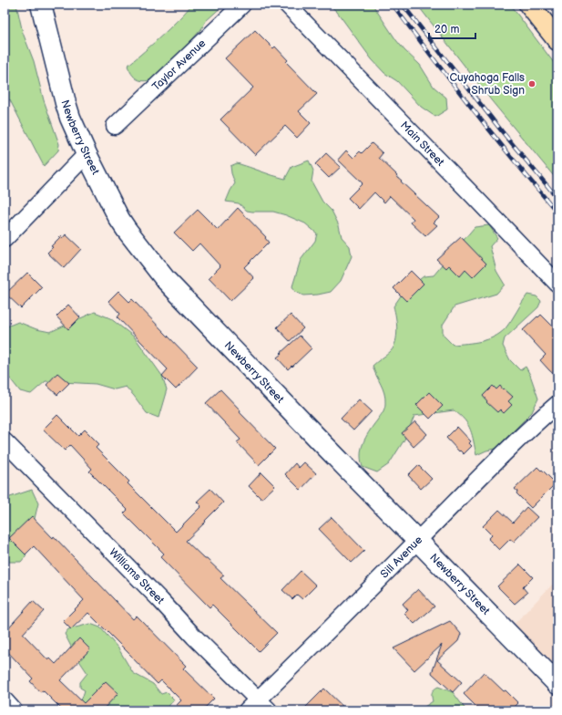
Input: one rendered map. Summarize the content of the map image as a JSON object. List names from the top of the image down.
{
  "streets": {
    "street": [
      "Taylor Avenue",
      "Newberry Street",
      "Main Street",
      "Sill Avenue",
      "Williams Street"
    ]
  },
  "crossings": [
    ["Newberry Street", "Sill Avenue"],
    ["Sill Avenue", "Williams Street"]
  ],
  "places": ["Cuyahoga Falls Shrub Sign"],
  "scale_bar": "20 m"
}
